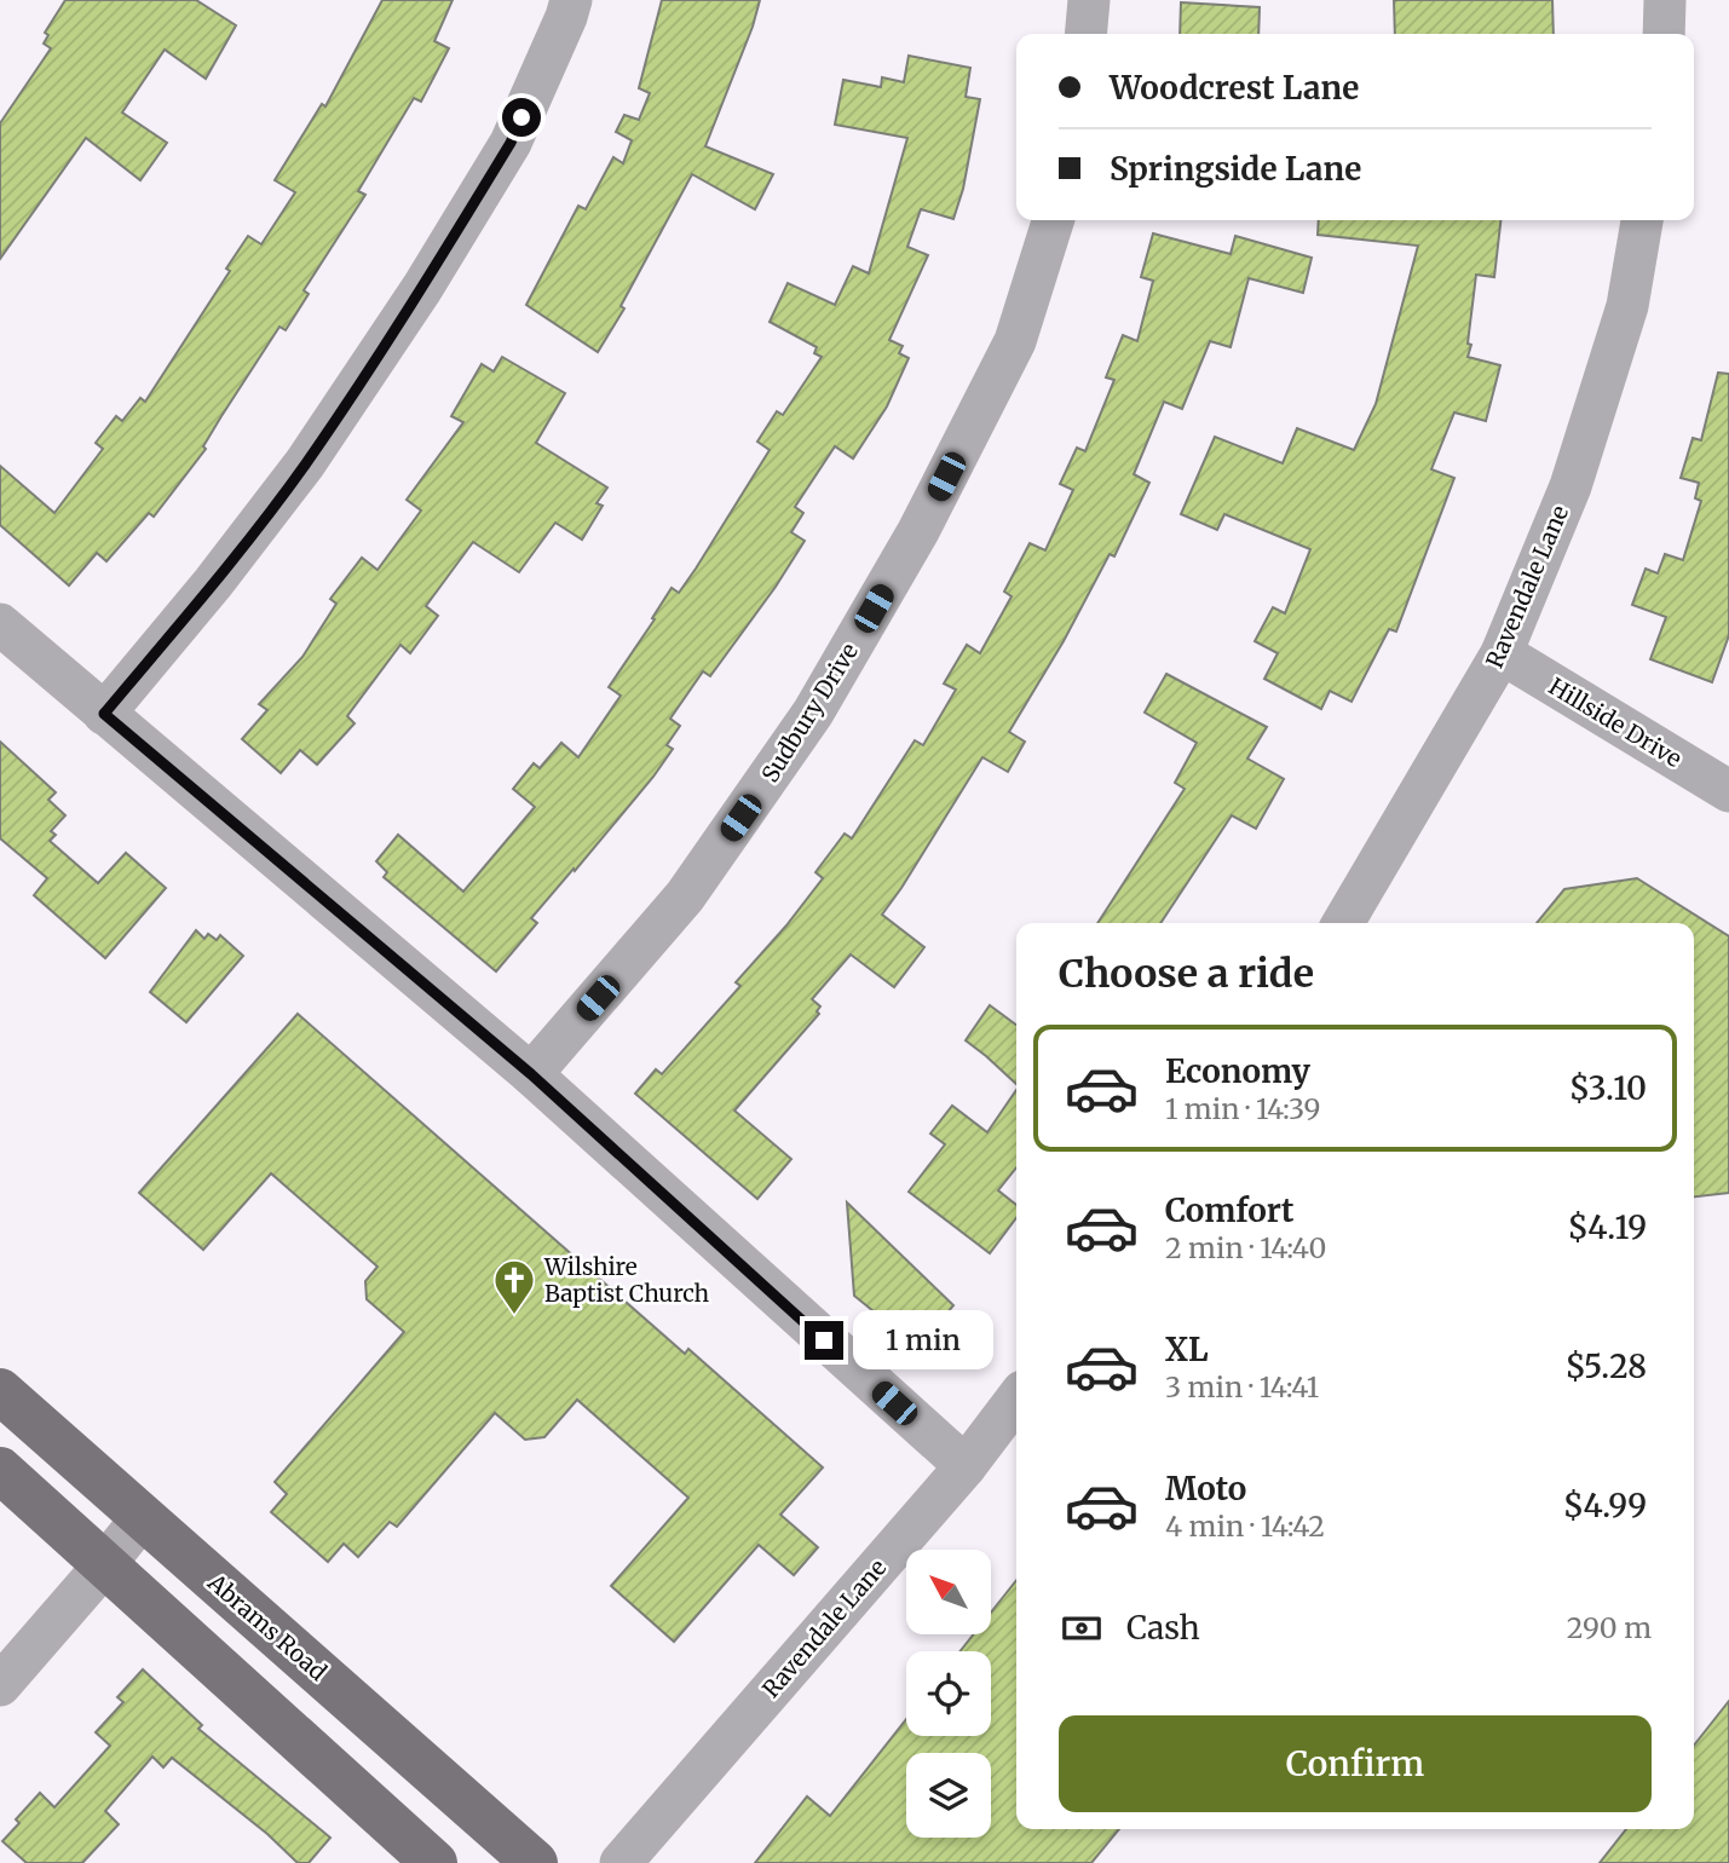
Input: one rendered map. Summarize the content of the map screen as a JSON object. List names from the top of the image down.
{
  "streets": {
    "main road": ["Abrams Road"],
    "street": ["Ravendale Lane", "Sudbury Drive", "Hillside Drive"]
  },
  "crossings": [
    ["Ravendale Lane", "Hillside Drive"]
  ],
  "places": {
    "church": ["Wilshire Baptist Church"]
  },
  "north": "top left",
  "page": {
    "banner": ["Woodcrest Lane", "Springside Lane"],
    "heading": "Choose a ride",
    "list": [
      {
        "name": "Economy",
        "note": "1 min · 14:39",
        "value": "$3.10"
      },
      {
        "name": "Comfort",
        "note": "2 min · 14:40",
        "value": "$4.19"
      },
      {
        "name": "XL",
        "note": "3 min · 14:41",
        "value": "$5.28"
      },
      {
        "name": "Moto",
        "note": "4 min · 14:42",
        "value": "$4.99"
      }
    ],
    "bubble": "1 min",
    "pay": ["Cash", "290 m"],
    "buttons": "Confirm"
  }
}
